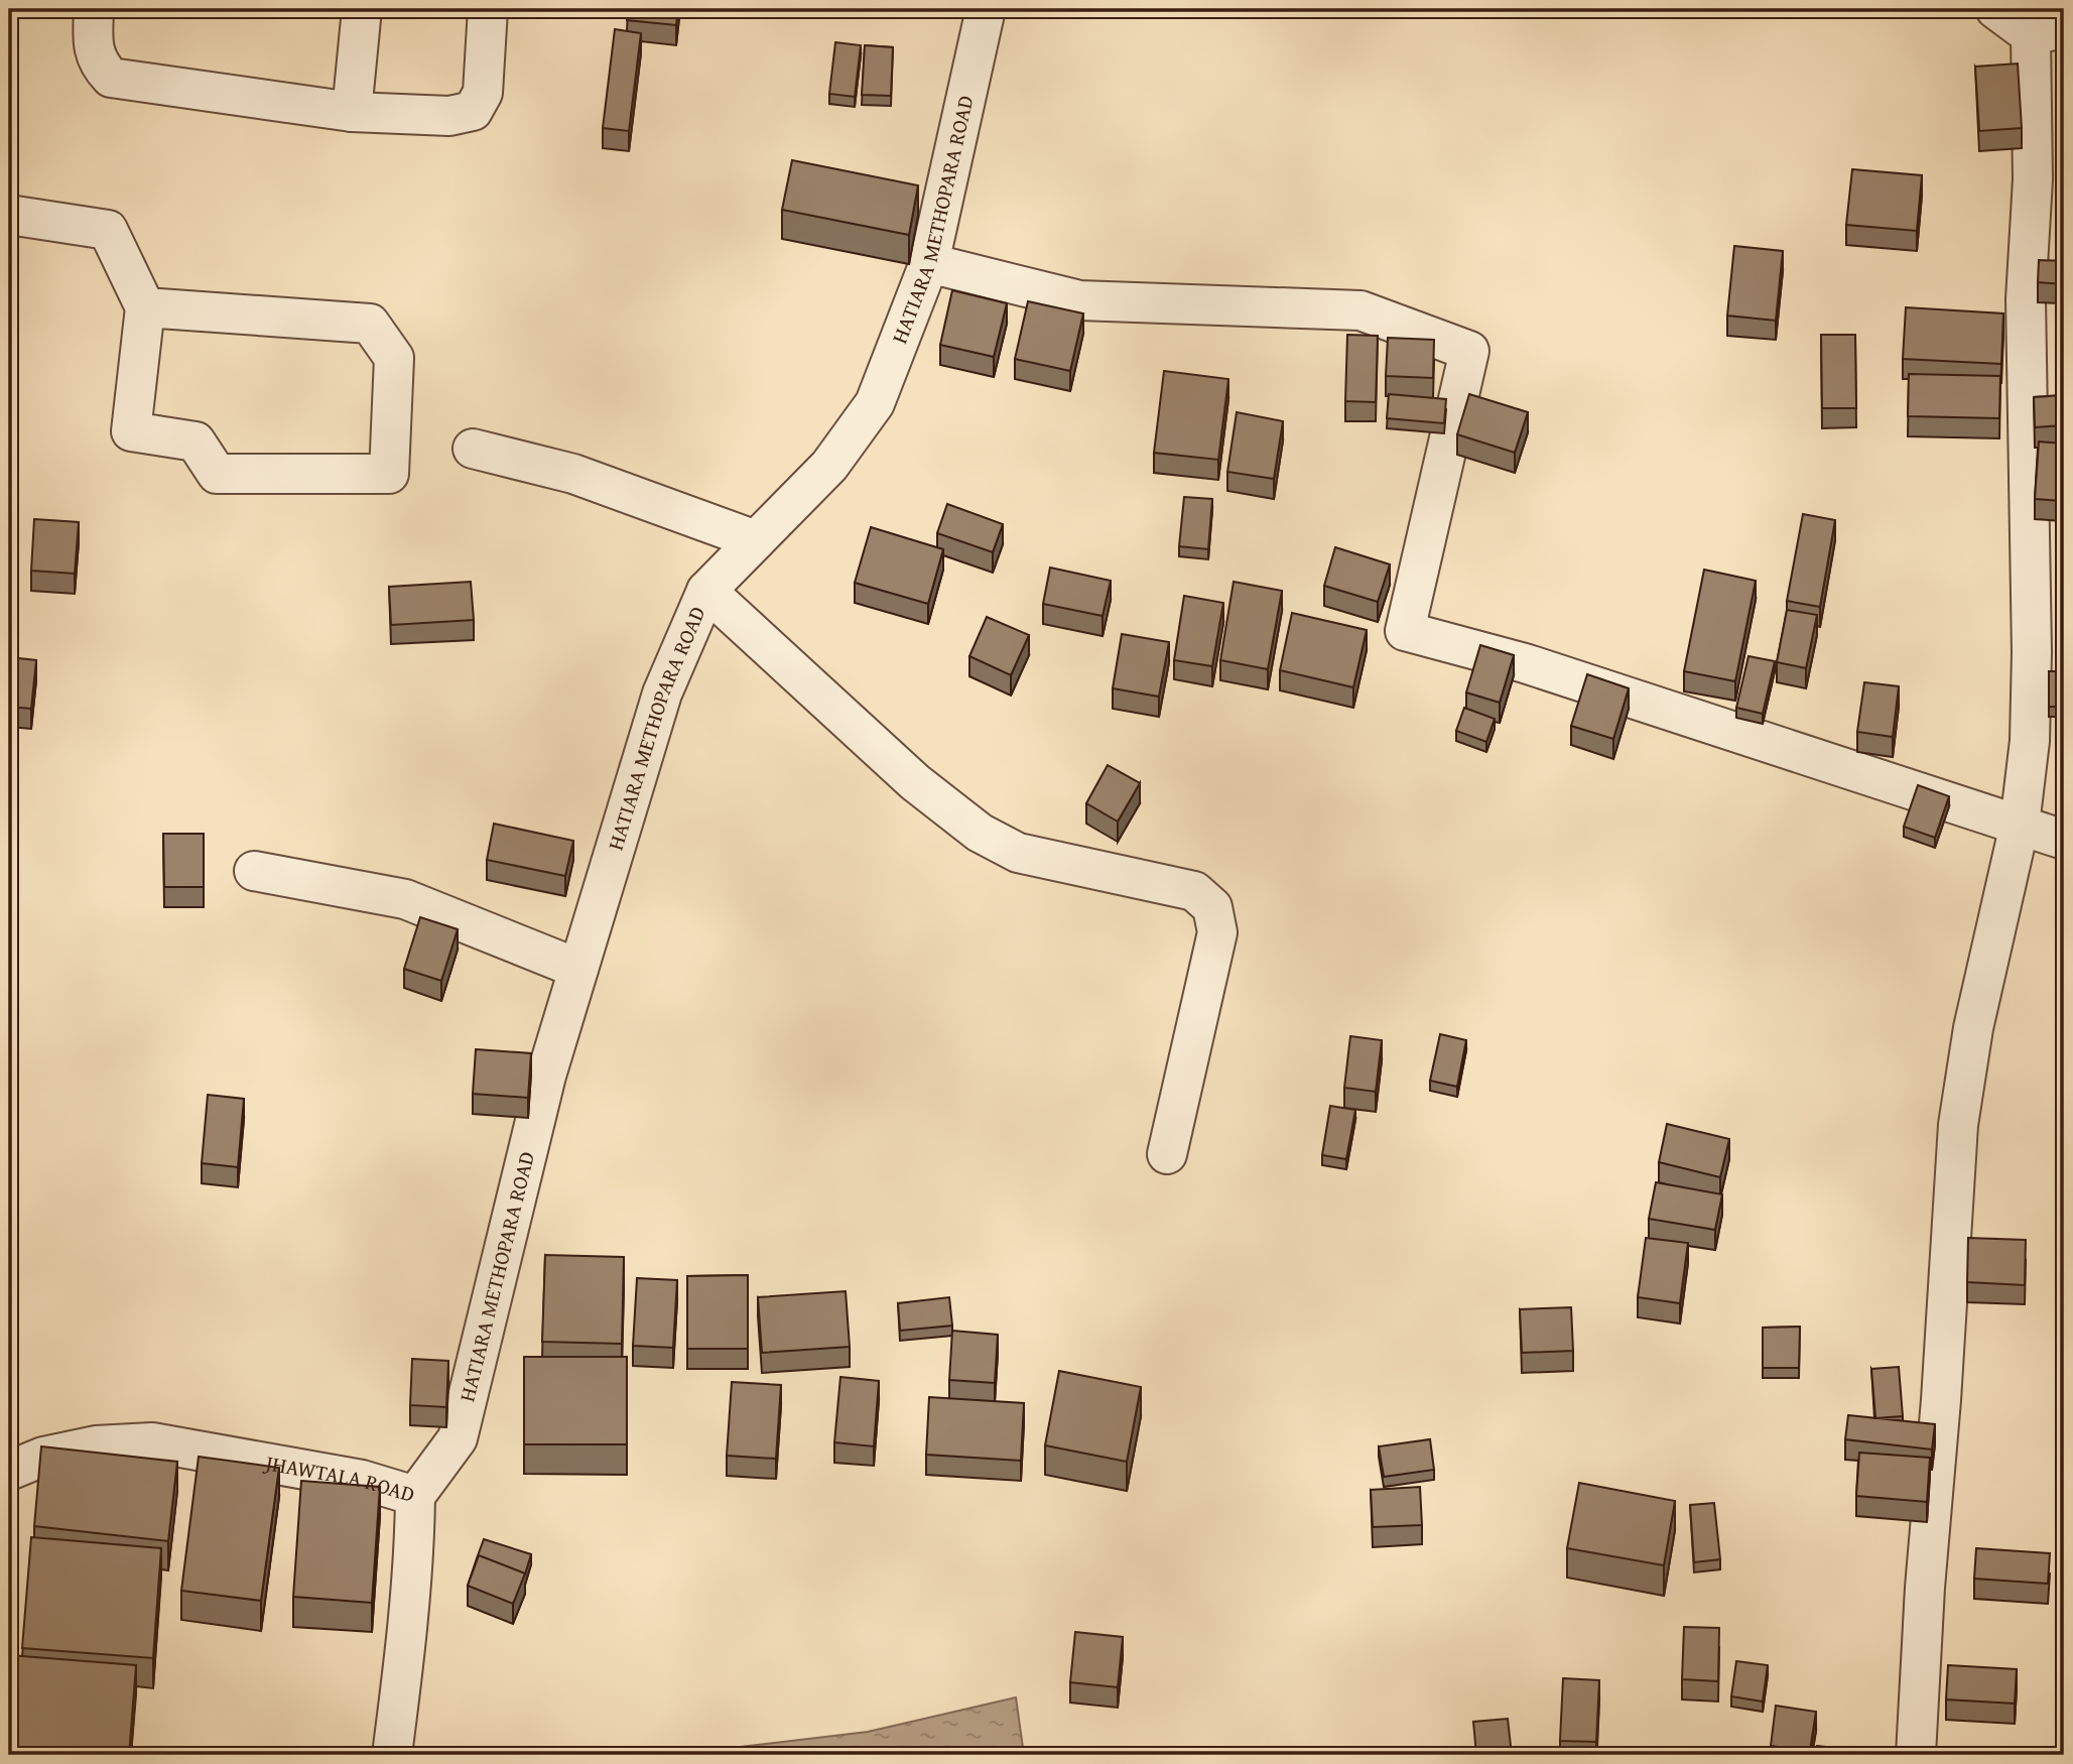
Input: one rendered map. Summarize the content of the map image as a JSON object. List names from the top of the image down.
{
  "streets": {
    "street": ["HATIARA METHOPARA ROAD", "JHAWTALA ROAD"]
  },
  "crossings": [
    ["HATIARA METHOPARA ROAD", "JHAWTALA ROAD"]
  ]
}
